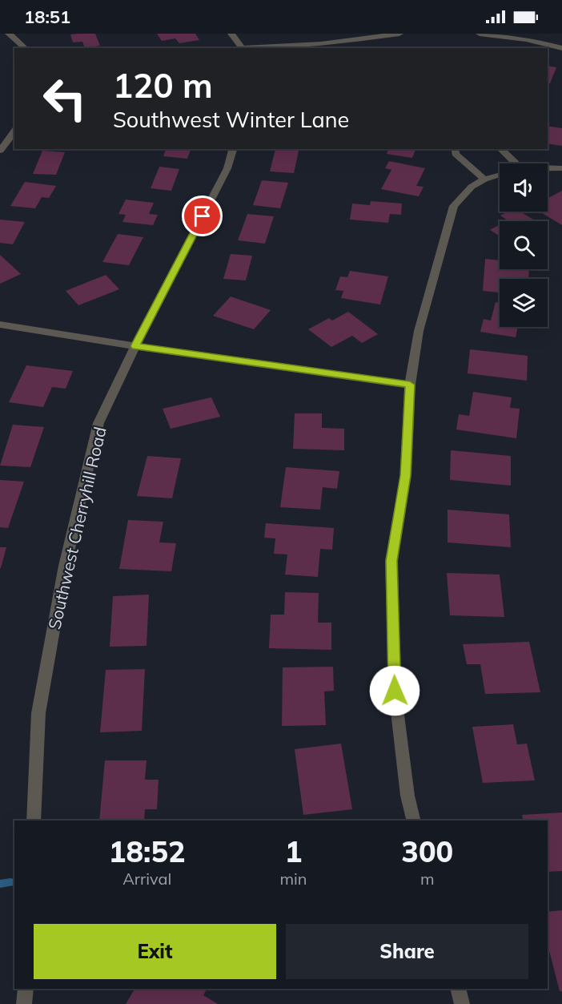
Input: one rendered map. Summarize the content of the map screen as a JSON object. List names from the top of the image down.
{
  "streets": {
    "street": ["Southwest Cherryhill Road"]
  },
  "page": {
    "status": "18:51",
    "turn": ["120 m", "Southwest Winter Lane"],
    "eta": [
      "18:52",
      "Arrival",
      "1",
      "min",
      "300",
      "m"
    ],
    "buttons": ["Exit", "Share"]
  }
}
